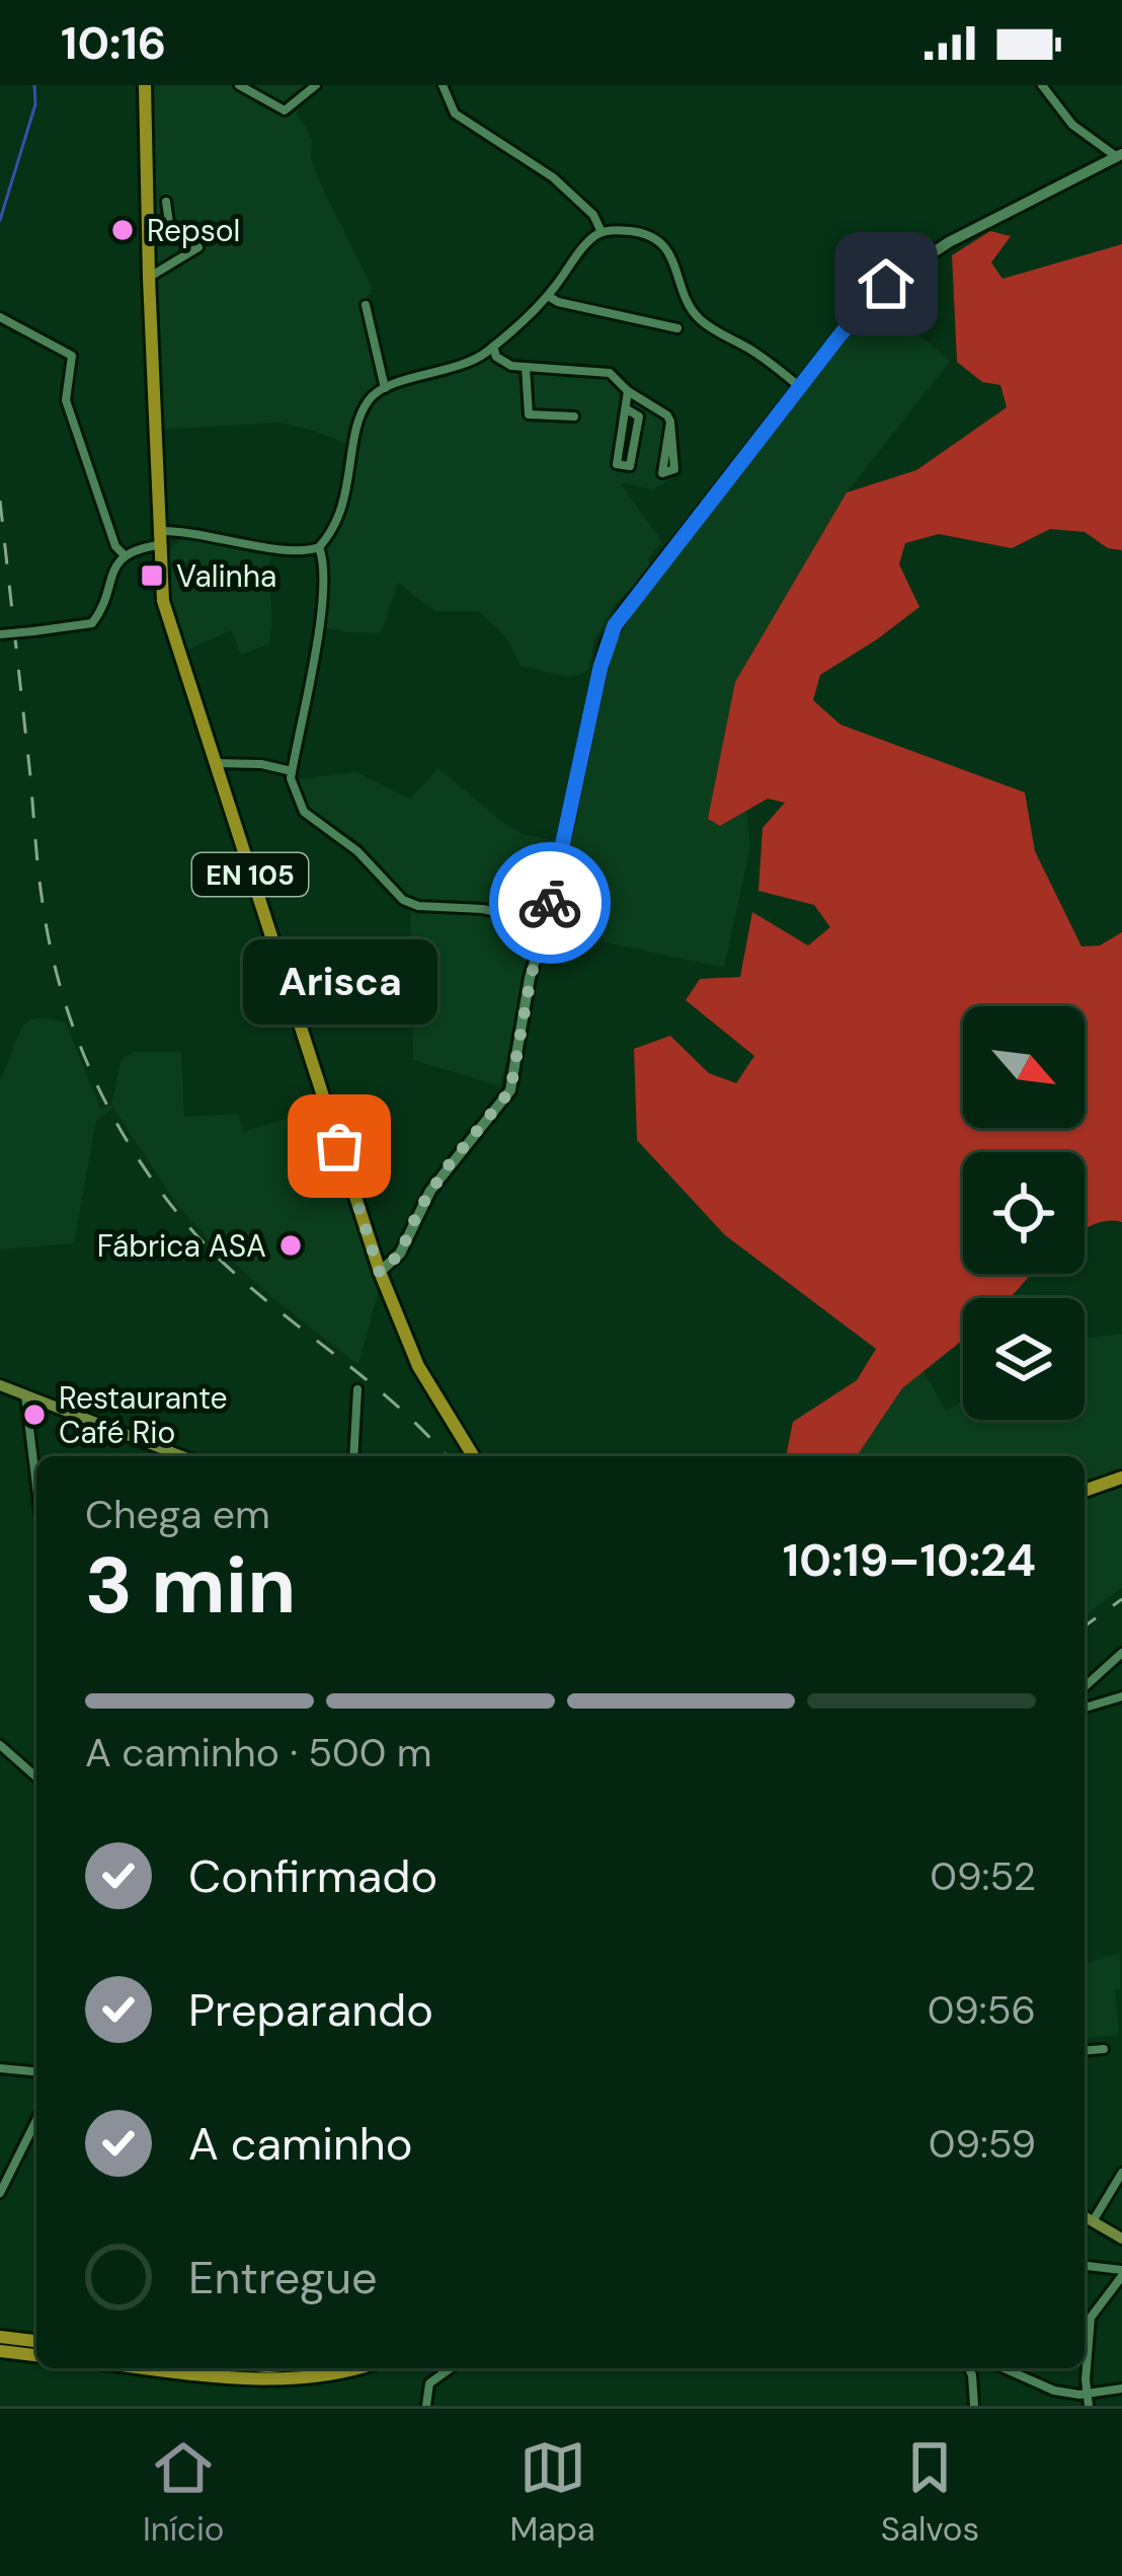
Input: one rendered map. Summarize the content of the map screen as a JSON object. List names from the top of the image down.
{
  "streets": {
    "main road": ["EN 105"]
  },
  "places": {
    "other": [
      "Repsol",
      "Arisca",
      "Fábrica ASA",
      "Restaurante Café Rio"
    ],
    "transit": ["Valinha"]
  },
  "north": "bottom right",
  "page": {
    "status": "10:16",
    "bubble": "Arisca",
    "heading": ["3 min", "Chega em", "10:19–10:24"],
    "bar": "A caminho · 500 m",
    "list": [
      ["Confirmado", "09:52"],
      ["Preparando", "09:56"],
      ["A caminho", "09:59"],
      "Entregue"
    ],
    "tabs": ["Início", "Mapa", "Salvos"]
  }
}
